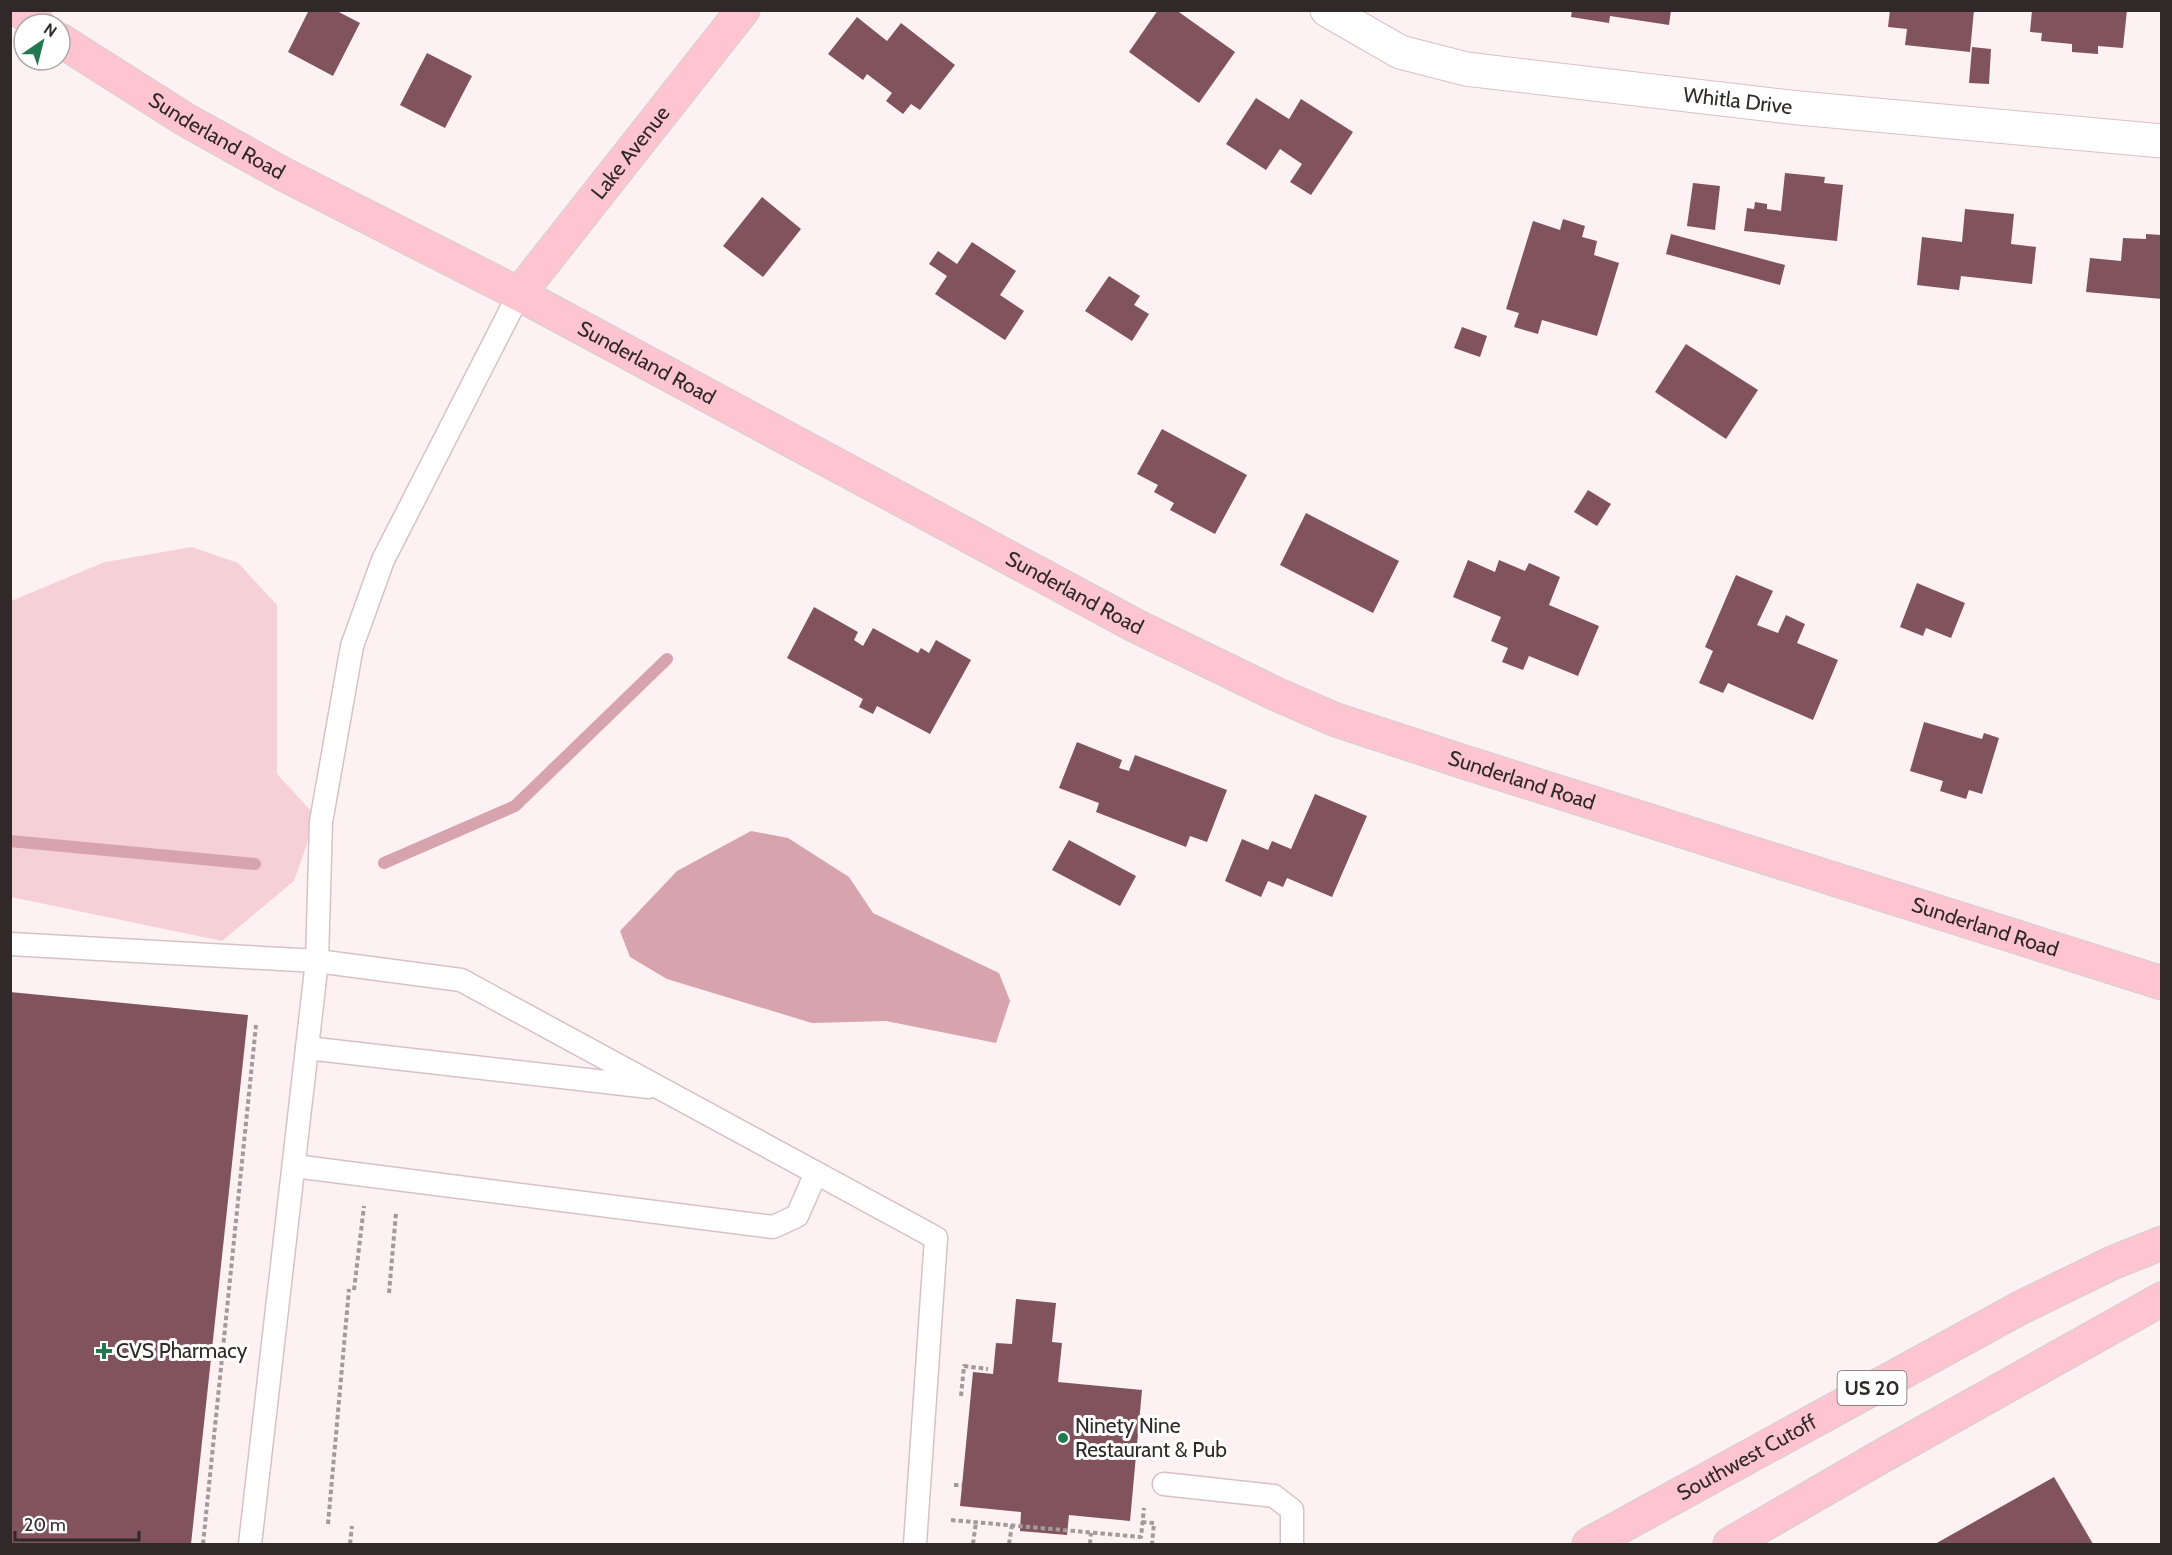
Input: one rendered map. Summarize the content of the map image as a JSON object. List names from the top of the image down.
{
  "streets": {
    "main road": [
      "Sunderland Road",
      "Lake Avenue",
      "US 20",
      "Southwest Cutoff"
    ],
    "street": ["Whitla Drive"]
  },
  "crossings": [
    ["Sunderland Road", "Lake Avenue"]
  ],
  "places": {
    "health": ["CVS Pharmacy"],
    "other": ["Ninety Nine Restaurant & Pub"]
  },
  "scale_bar": "20 m",
  "north": "top right"
}
